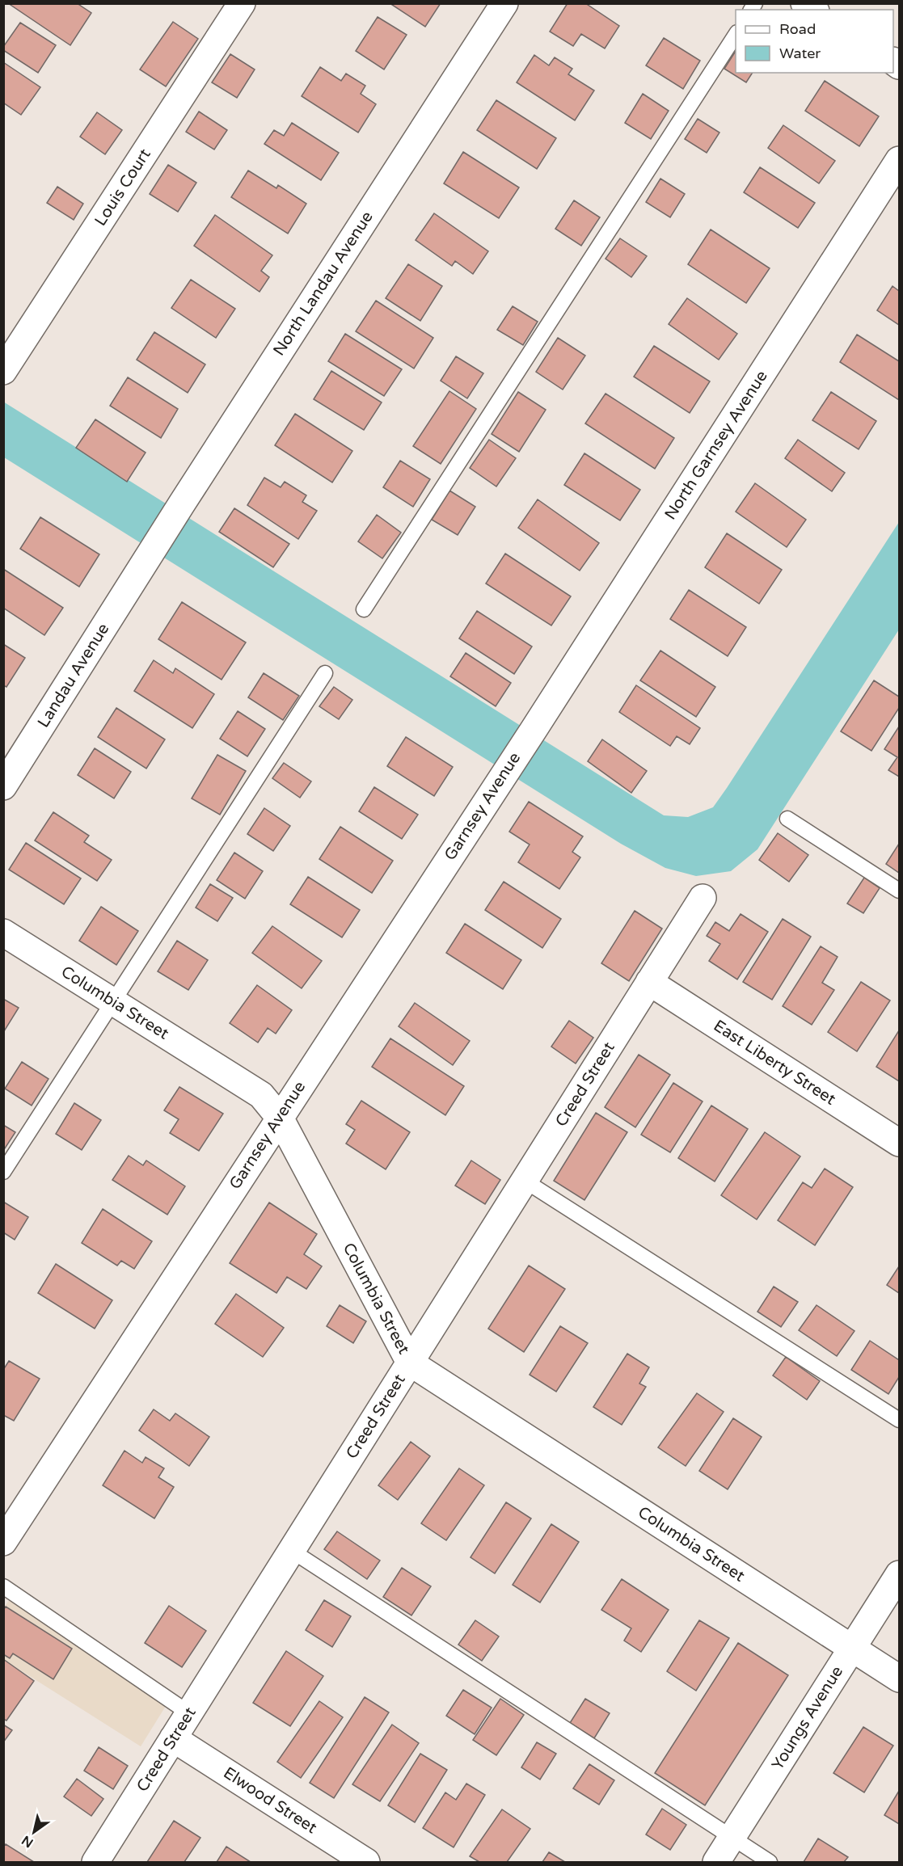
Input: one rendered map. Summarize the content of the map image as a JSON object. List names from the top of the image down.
{
  "streets": {
    "street": [
      "Louis Court",
      "North Landau Avenue",
      "North Garnsey Avenue",
      "Landau Avenue",
      "Garnsey Avenue",
      "Columbia Street",
      "East Liberty Street",
      "Creed Street",
      "Youngs Avenue",
      "Elwood Street"
    ]
  },
  "crossings": [
    ["North Landau Avenue", "Landau Avenue"],
    ["North Garnsey Avenue", "Garnsey Avenue"],
    ["Garnsey Avenue", "Columbia Street"],
    ["Columbia Street", "Creed Street"],
    ["Columbia Street", "Youngs Avenue"],
    ["East Liberty Street", "Creed Street"],
    ["Creed Street", "Elwood Street"]
  ],
  "legend": ["Road", "Water"],
  "north": "bottom left"
}
